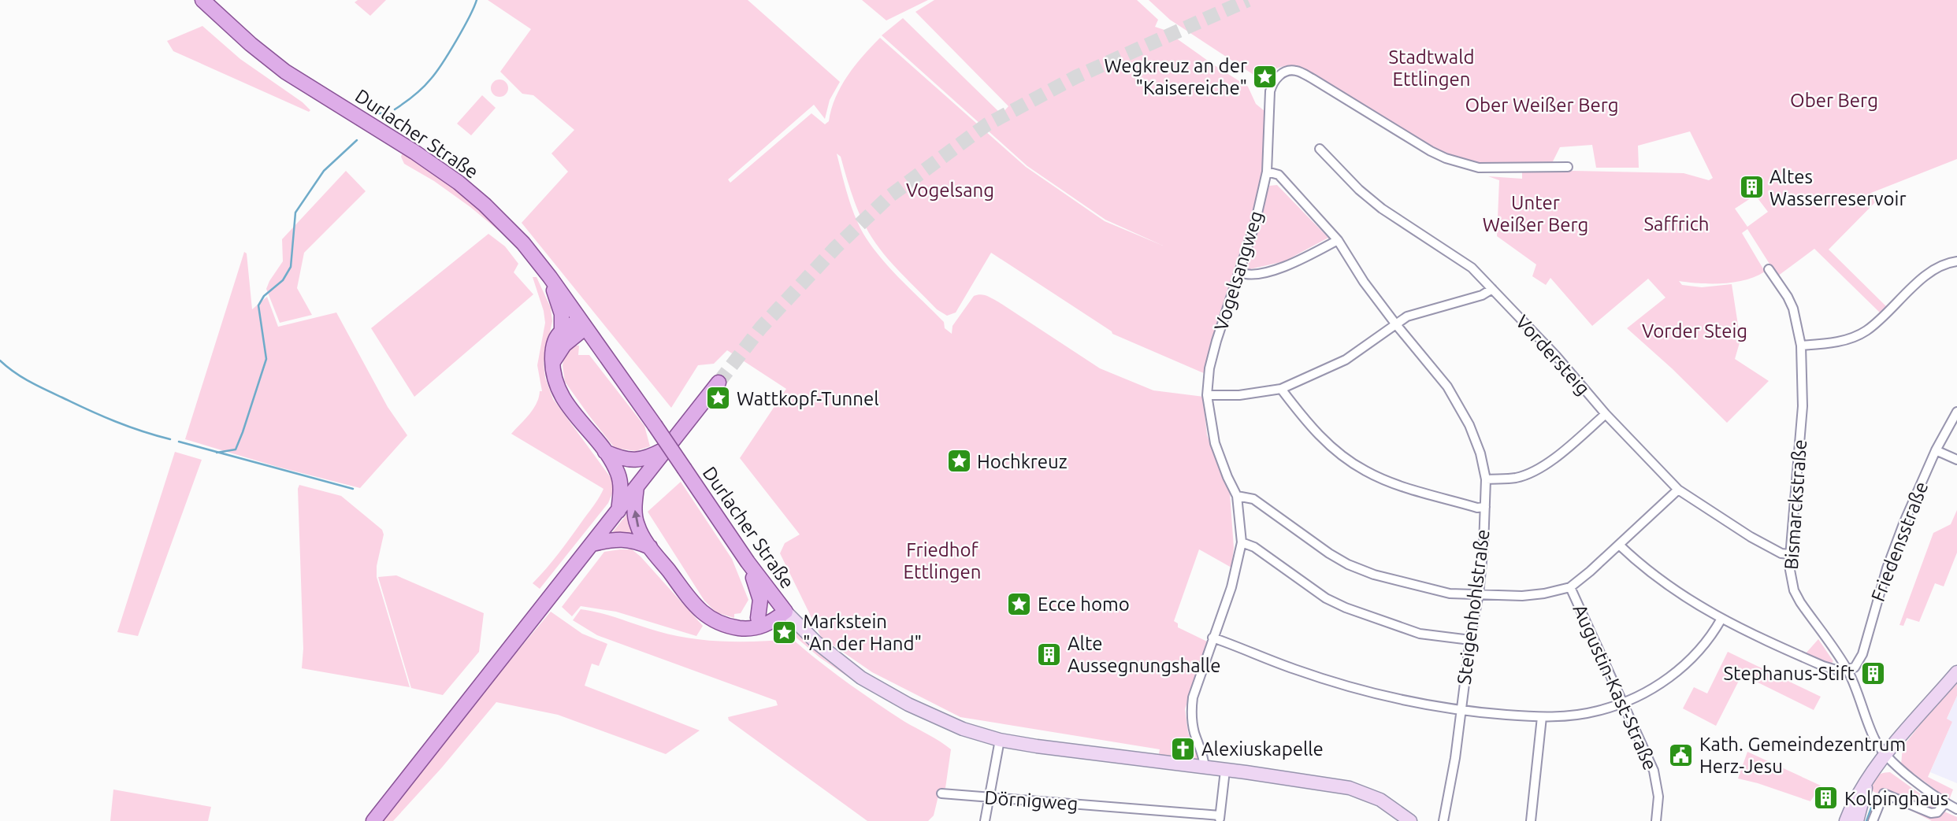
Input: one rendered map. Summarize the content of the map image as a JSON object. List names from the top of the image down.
{
  "streets": {
    "main road": ["Durlacher Straße"],
    "street": [
      "Vogelsangweg",
      "Vordersteig",
      "Bismarckstraße",
      "Friedensstraße",
      "Steigenhohlstraße",
      "Augustin-Kast-Straße",
      "Dörnigweg"
    ]
  },
  "crossings": [
    ["Durlacher Straße", "Vogelsangweg"],
    ["Vogelsangweg", "Steigenhohlstraße"],
    ["Vordersteig", "Bismarckstraße"],
    ["Bismarckstraße", "Friedensstraße"]
  ],
  "parks": [
    "Stadtwald Ettlingen",
    "Ober Berg",
    "Ober Weißer Berg",
    "Vogelsang",
    "Unter Weißer Berg",
    "Saffrich",
    "Vorder Steig",
    "Friedhof Ettlingen"
  ],
  "places": {
    "place": [
      "Wegkreuz an der \"Kaisereiche\"",
      "Wattkopf-Tunnel",
      "Hochkreuz",
      "Ecce homo",
      "Markstein \"An der Hand\""
    ],
    "building": [
      "Altes Wasserreservoir",
      "Alte Aussegnungshalle",
      "Stephanus-Stift",
      "Kolpinghaus"
    ],
    "church": ["Alexiuskapelle"],
    "public building": ["Kath. Gemeindezentrum Herz-Jesu"]
  }
}
